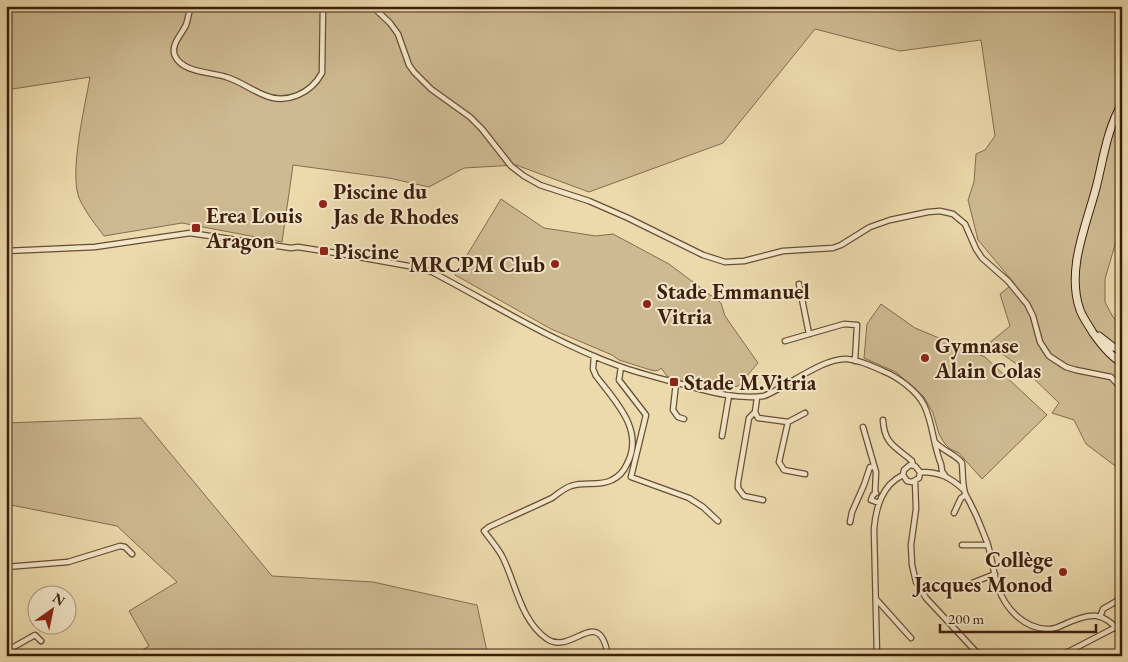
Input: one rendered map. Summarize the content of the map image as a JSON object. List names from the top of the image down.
{
  "places": {
    "other": [
      "Piscine du Jas de Rhodes",
      "MRCPM Club",
      "Stade Emmanuel Vitria",
      "Gymnase Alain Colas",
      "Collège Jacques Monod"
    ],
    "transit": ["Erea Louis Aragon", "Piscine", "Stade M.Vitria"]
  },
  "scale_bar": "200 m",
  "north": "top right"
}
